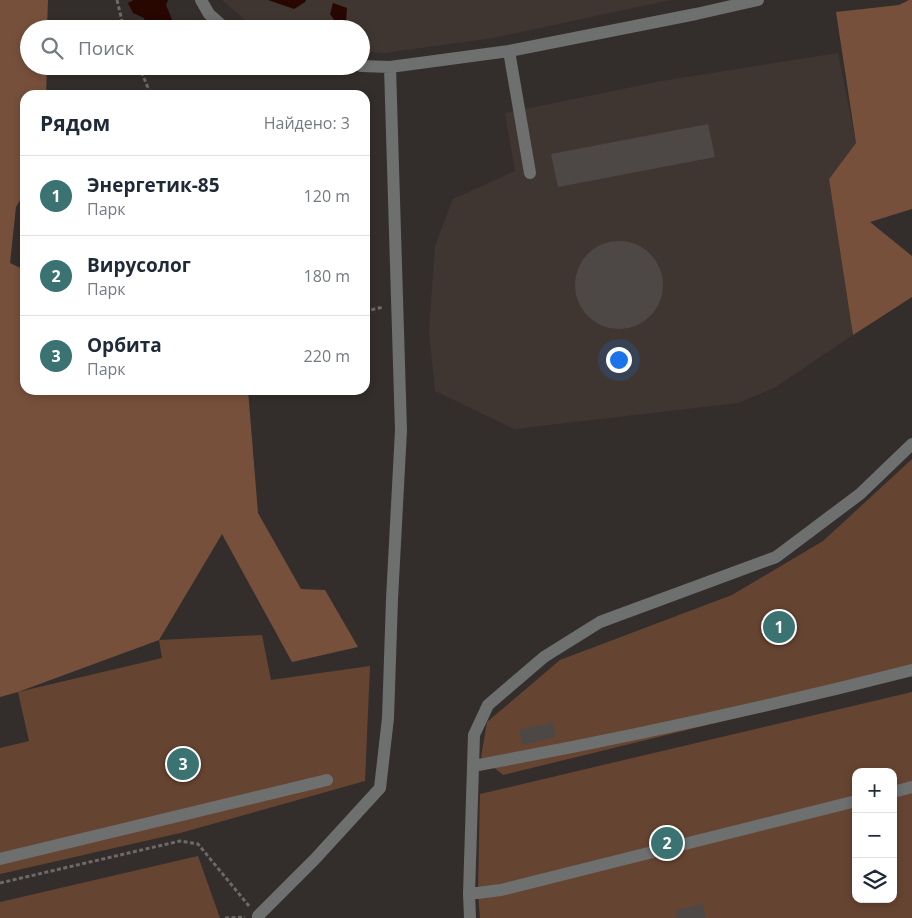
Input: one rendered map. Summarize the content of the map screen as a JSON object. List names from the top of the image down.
{
  "page": {
    "search": "Поиск",
    "heading": ["Рядом", "Найдено: 3"],
    "list": [
      {
        "mark": "1",
        "name": "Энергетик-85",
        "note": "Парк",
        "value": "120 m"
      },
      {
        "mark": "2",
        "name": "Вирусолог",
        "note": "Парк",
        "value": "180 m"
      },
      {
        "mark": "3",
        "name": "Орбита",
        "note": "Парк",
        "value": "220 m"
      }
    ],
    "pins": ["1", "3", "2"],
    "map_buttons": ["+", "−"]
  }
}
